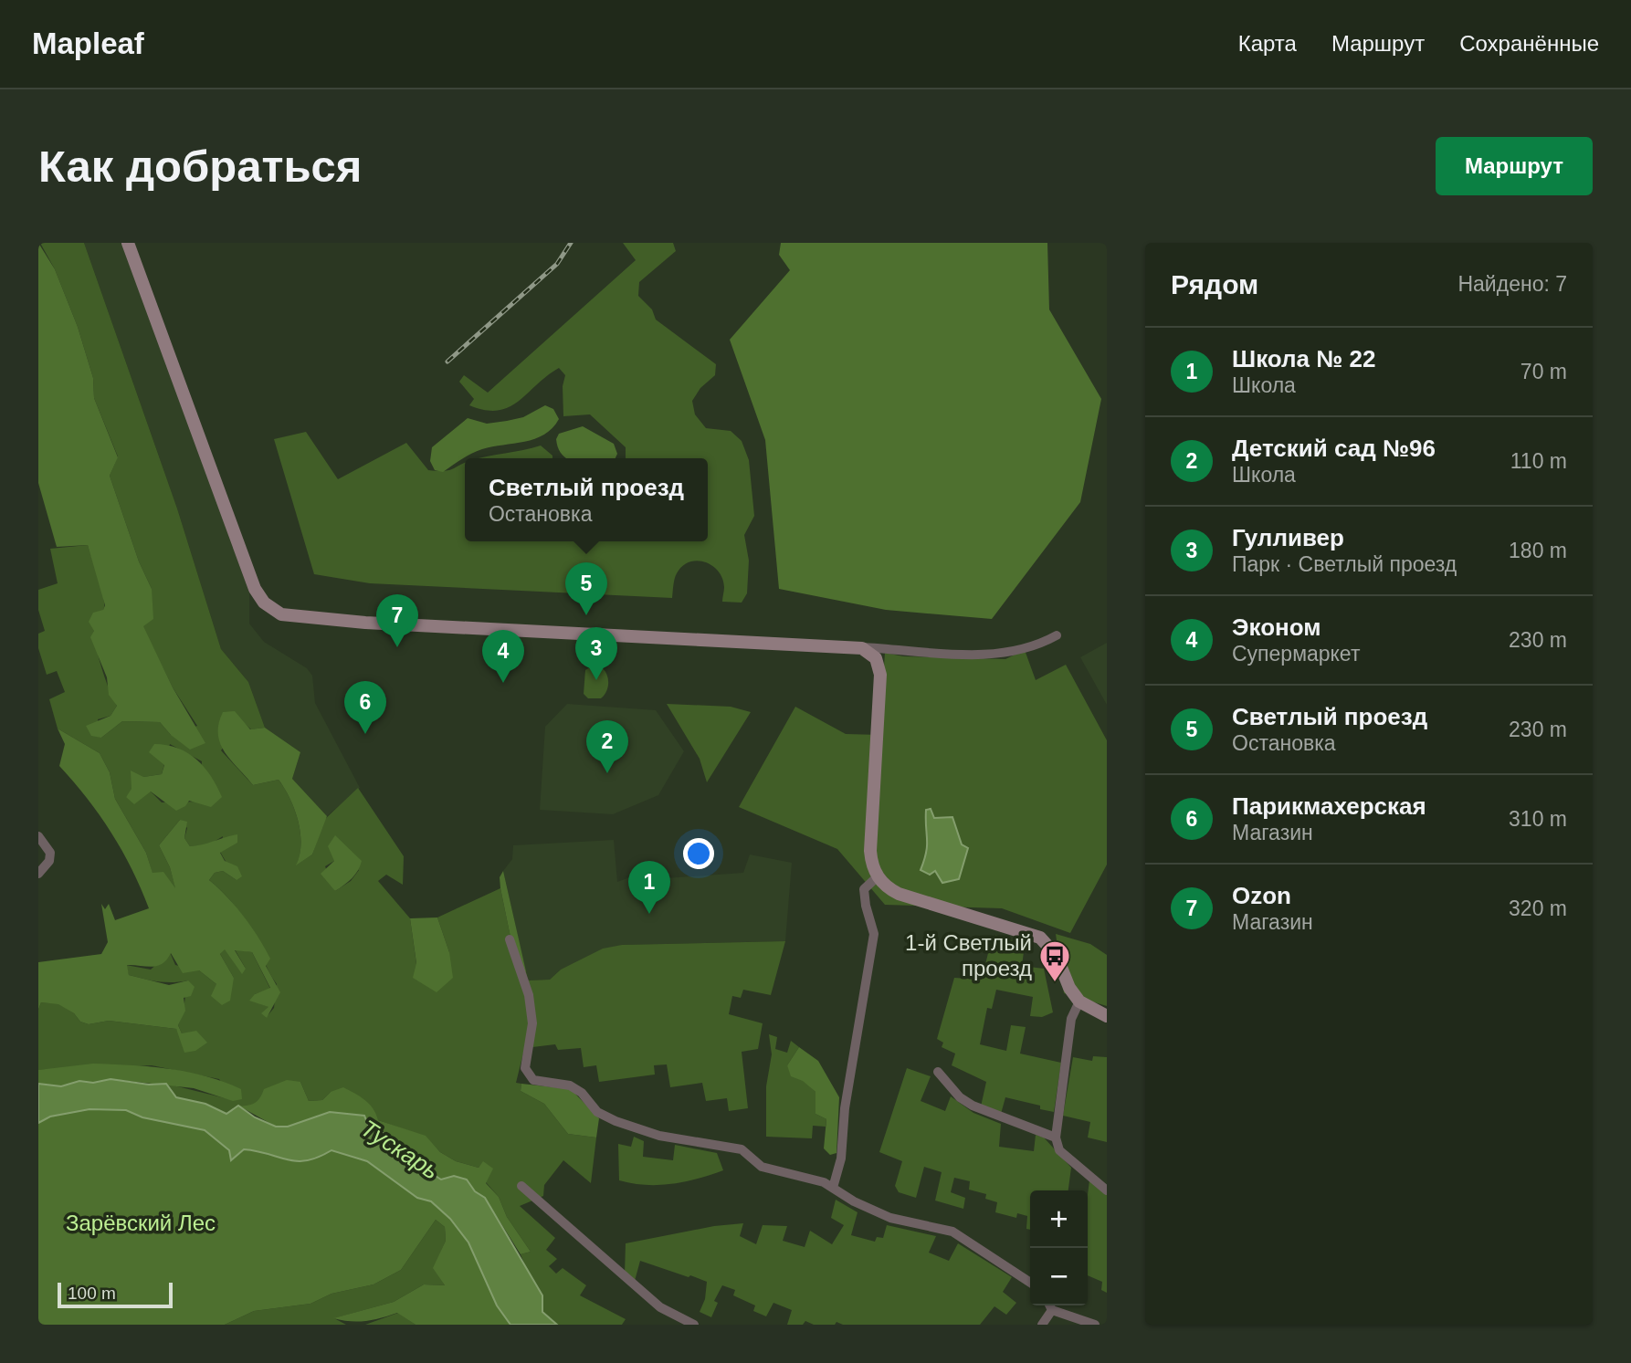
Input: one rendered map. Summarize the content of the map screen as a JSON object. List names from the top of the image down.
{
  "water": ["Тускарь"],
  "parks": ["Зарёвский Лес"],
  "places": {
    "bus stop": ["1-й Светлый проезд"]
  },
  "scale_bar": "100 m",
  "page": {
    "header": "Mapleaf",
    "nav": ["Карта", "Маршрут", "Сохранённые"],
    "buttons": "Маршрут",
    "title": "Как добраться",
    "heading": ["Рядом", "Найдено: 7"],
    "list": [
      {
        "mark": "1",
        "name": "Школа № 22",
        "note": "Школа",
        "value": "70 m"
      },
      {
        "mark": "2",
        "name": "Детский сад №96",
        "note": "Школа",
        "value": "110 m"
      },
      {
        "mark": "3",
        "name": "Гулливер",
        "note": "Парк · Светлый проезд",
        "value": "180 m"
      },
      {
        "mark": "4",
        "name": "Эконом",
        "note": "Супермаркет",
        "value": "230 m"
      },
      {
        "mark": "5",
        "name": "Светлый проезд",
        "note": "Остановка",
        "value": "230 m"
      },
      {
        "mark": "6",
        "name": "Парикмахерская",
        "note": "Магазин",
        "value": "310 m"
      },
      {
        "mark": "7",
        "name": "Ozon",
        "note": "Магазин",
        "value": "320 m"
      }
    ],
    "popup": ["Светлый проезд", "Остановка"],
    "pins": [
      "5",
      "7",
      "3",
      "4",
      "6",
      "2",
      "1"
    ],
    "map_buttons": ["+", "−"],
    "scale": "100 m"
  }
}
